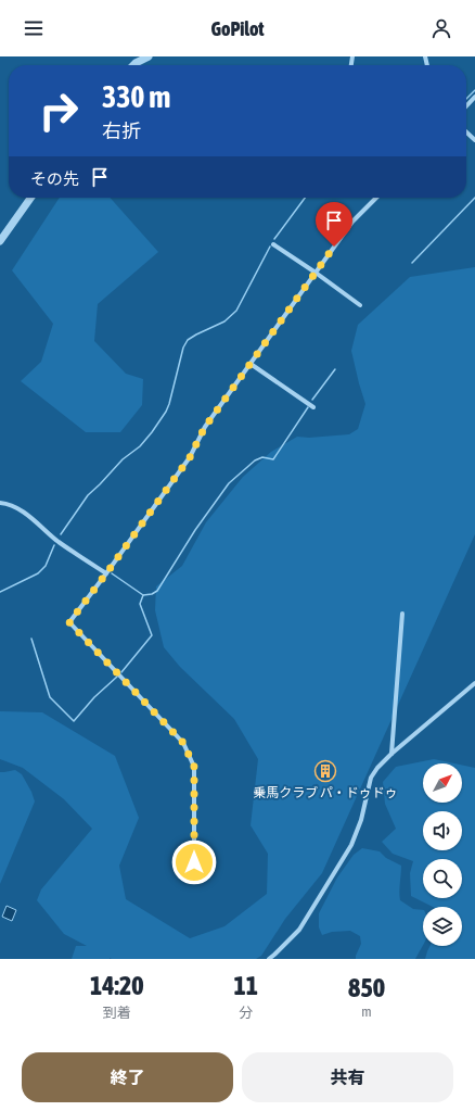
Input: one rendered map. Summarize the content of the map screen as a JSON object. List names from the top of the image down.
{
  "places": {
    "building": ["乗馬クラブ パ・ドゥドゥ"]
  },
  "north": "top right",
  "page": {
    "header": "GoPilot",
    "turn": ["330 m", "右折"],
    "then": "その先",
    "eta": [
      "14:20",
      "到着",
      "11",
      "分",
      "850",
      "m"
    ],
    "buttons": ["終了", "共有"]
  }
}
